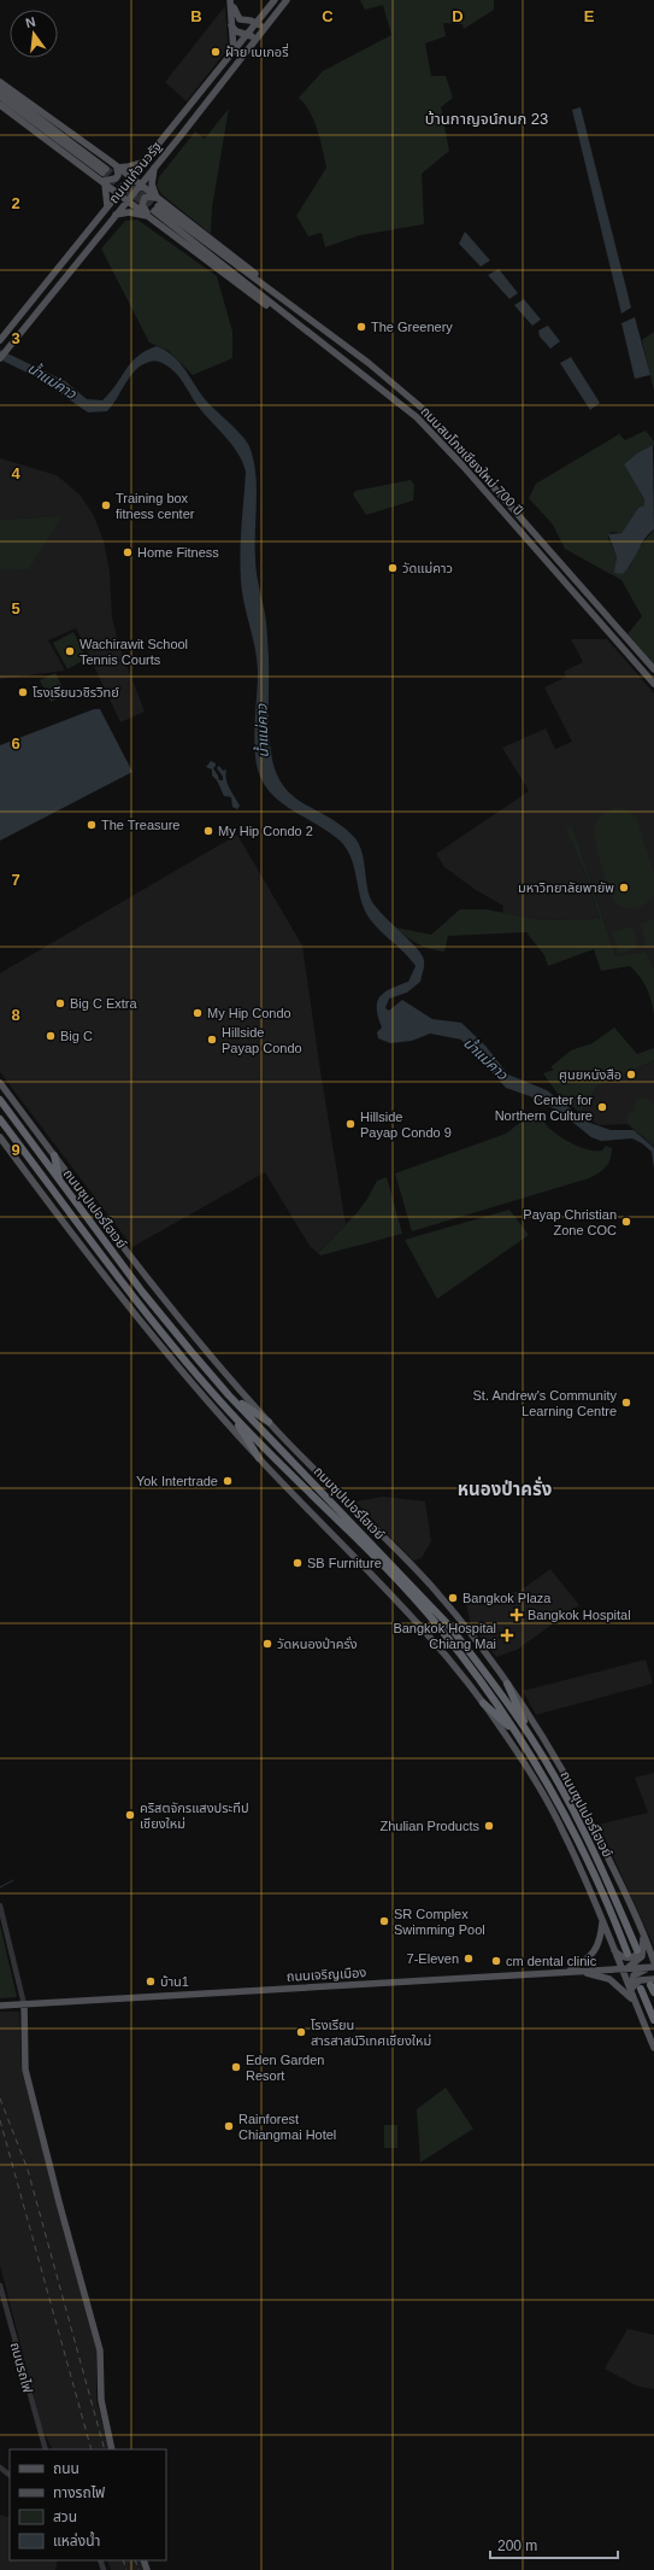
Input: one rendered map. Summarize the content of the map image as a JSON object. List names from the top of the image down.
{
  "streets": {
    "highway": ["ถนนซุปเปอร์ไฮเวย์"],
    "main road": ["ถนนแก้วนวรัฐ", "ถนนสมโภชเชียงใหม่ 700 ปี", "ถนนเจริญเมือง"],
    "street": ["ถนนรถไฟ"]
  },
  "districts": ["บ้านกาญจน์กนก 23", "หนองป่าครั่ง"],
  "water": ["น้ำแม่คาว"],
  "places": {
    "other": [
      "ฝ้าย เบเกอรี่",
      "The Greenery",
      "Training box fitness center",
      "Home Fitness",
      "วัดแม่คาว",
      "Wachirawit School Tennis Courts",
      "โรงเรียนวชิรวิทย์",
      "The Treasure",
      "My Hip Condo 2",
      "มหาวิทยาลัยพายัพ",
      "Big C Extra",
      "My Hip Condo",
      "Big C",
      "Hillside Payap Condo",
      "ศูนยหนังสือ",
      "Center for Northern Culture",
      "Hillside Payap Condo 9",
      "Payap Christian Zone COC",
      "St. Andrew's Community Learning Centre",
      "Yok Intertrade",
      "SB Furniture",
      "Bangkok Plaza",
      "วัดหนองป่าครั่ง",
      "คริสตจักรแสงประทีป เชียงใหม่",
      "Zhulian Products",
      "SR Complex Swimming Pool",
      "7-Eleven",
      "cm dental clinic",
      "บ้าน1",
      "โรงเรียน สารสาสน์วิเทศเชียงใหม่",
      "Eden Garden Resort",
      "Rainforest Chiangmai Hotel"
    ],
    "health": ["Bangkok Hospital", "Bangkok Hospital Chiang Mai"]
  },
  "legend": [
    "ถนน",
    "ทางรถไฟ",
    "สวน",
    "แหล่งน้ำ"
  ],
  "scale_bar": "200 m",
  "north": "top",
  "grid": {
    "columns": [
      "B",
      "C",
      "D",
      "E"
    ],
    "rows": [
      "2",
      "3",
      "4",
      "5",
      "6",
      "7",
      "8",
      "9"
    ]
  }
}
